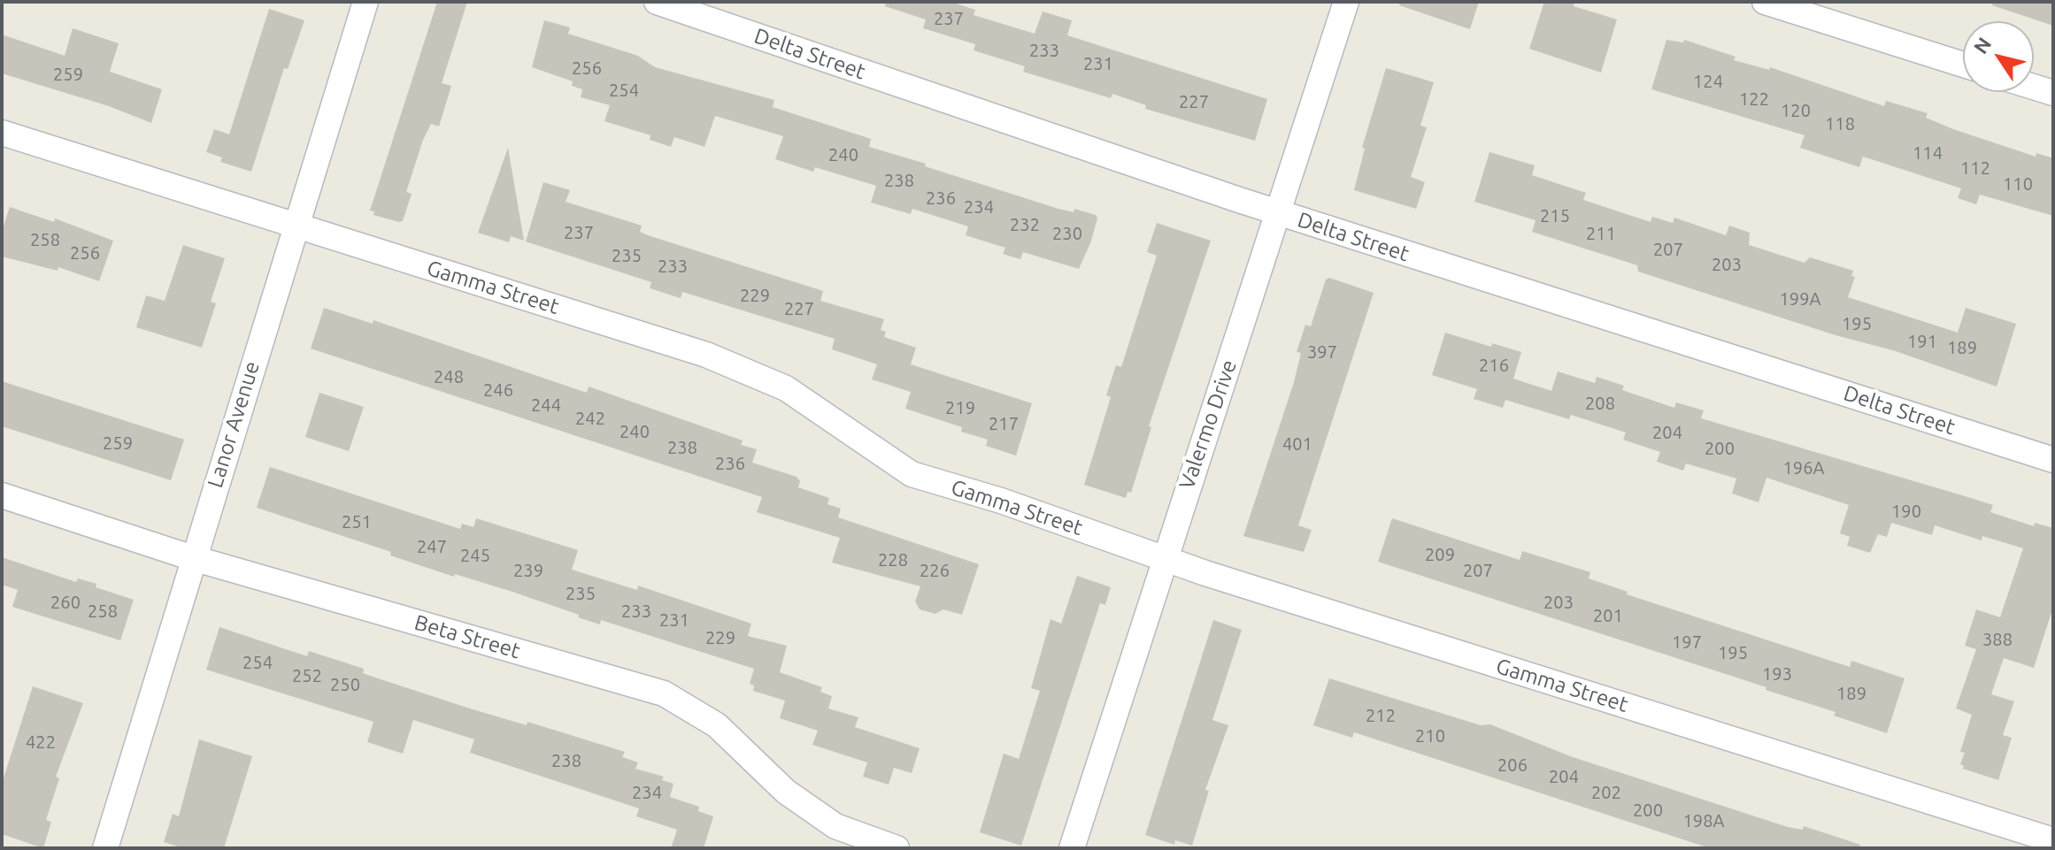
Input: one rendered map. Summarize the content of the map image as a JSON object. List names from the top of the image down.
{
  "streets": {
    "street": [
      "Delta Street",
      "Gamma Street",
      "Lanor Avenue",
      "Valermo Drive",
      "Beta Street"
    ]
  },
  "crossings": [
    ["Delta Street", "Valermo Drive"],
    ["Gamma Street", "Lanor Avenue"],
    ["Gamma Street", "Valermo Drive"],
    ["Lanor Avenue", "Beta Street"]
  ],
  "house_numbers": [
    "237",
    "233",
    "231",
    "256",
    "259",
    "124",
    "254",
    "122",
    "227",
    "120",
    "118",
    "114",
    "240",
    "112",
    "238",
    "110",
    "236",
    "234",
    "215",
    "232",
    "237",
    "230",
    "211",
    "258",
    "207",
    "256",
    "235",
    "203",
    "233",
    "229",
    "199A",
    "227",
    "195",
    "191",
    "189",
    "397",
    "216",
    "248",
    "246",
    "208",
    "244",
    "219",
    "242",
    "217",
    "240",
    "204",
    "259",
    "401",
    "238",
    "200",
    "236",
    "196A",
    "190",
    "251",
    "247",
    "209",
    "245",
    "228",
    "239",
    "226",
    "207",
    "235",
    "260",
    "203",
    "258",
    "233",
    "201",
    "231",
    "229",
    "388",
    "197",
    "195",
    "254",
    "193",
    "252",
    "250",
    "189",
    "212",
    "210",
    "422",
    "238",
    "206",
    "204",
    "234",
    "202",
    "200",
    "198A"
  ],
  "north": "top left"
}
